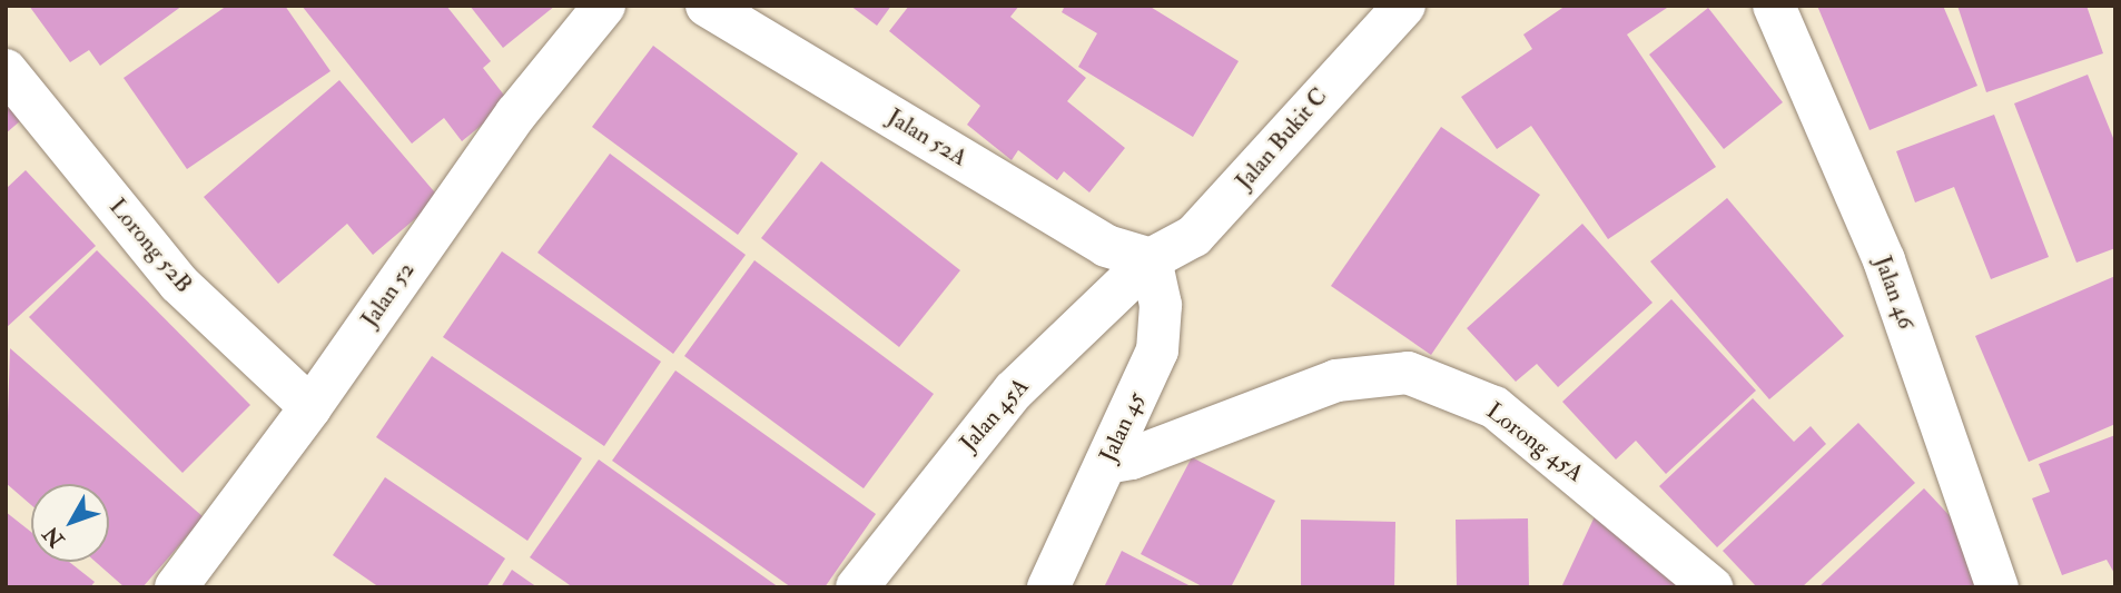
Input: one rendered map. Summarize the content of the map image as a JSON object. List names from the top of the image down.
{
  "streets": {
    "street": [
      "Jalan 52A",
      "Jalan Bukit C",
      "Lorong 52B",
      "Jalan 46",
      "Jalan 52",
      "Jalan 45A",
      "Jalan 45",
      "Lorong 45A"
    ]
  },
  "crossings": [
    ["Jalan 52A", "Jalan Bukit C"],
    ["Jalan 52A", "Jalan 45A"],
    ["Jalan 52A", "Jalan 45"],
    ["Jalan Bukit C", "Jalan 45A"],
    ["Jalan Bukit C", "Jalan 45"],
    ["Lorong 52B", "Jalan 52"],
    ["Jalan 45A", "Jalan 45"],
    ["Jalan 45", "Lorong 45A"]
  ],
  "north": "bottom left"
}
